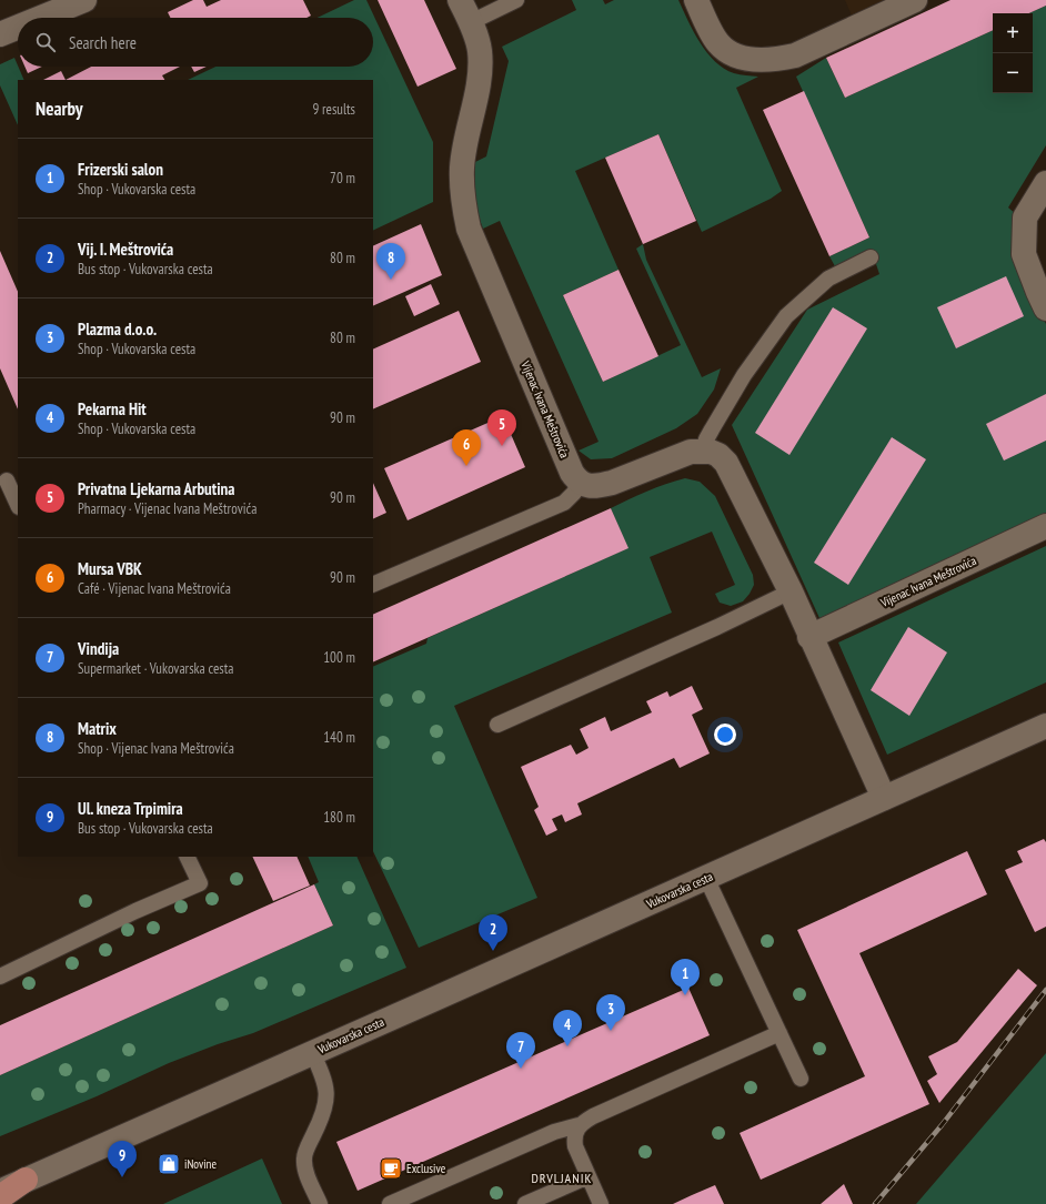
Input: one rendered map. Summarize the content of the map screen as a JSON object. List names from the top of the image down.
{
  "streets": {
    "street": ["Vijenac Ivana Meštrovića", "Vukovarska cesta"]
  },
  "districts": ["DRVLJANIK"],
  "places": {
    "shop": ["iNovine"],
    "cafe": ["Exclusive"]
  },
  "page": {
    "map_buttons": ["+", "−"],
    "search": "Search here",
    "heading": ["Nearby", "9 results"],
    "list": [
      {
        "mark": "1",
        "name": "Frizerski salon",
        "note": "Shop · Vukovarska cesta",
        "value": "70 m"
      },
      {
        "mark": "2",
        "name": "Vij. I. Meštrovića",
        "note": "Bus stop · Vukovarska cesta",
        "value": "80 m"
      },
      {
        "mark": "3",
        "name": "Plazma d.o.o.",
        "note": "Shop · Vukovarska cesta",
        "value": "80 m"
      },
      {
        "mark": "4",
        "name": "Pekarna Hit",
        "note": "Shop · Vukovarska cesta",
        "value": "90 m"
      },
      {
        "mark": "5",
        "name": "Privatna Ljekarna Arbutina",
        "note": "Pharmacy · Vijenac Ivana Meštrovića",
        "value": "90 m"
      },
      {
        "mark": "6",
        "name": "Mursa VBK",
        "note": "Café · Vijenac Ivana Meštrovića",
        "value": "90 m"
      },
      {
        "mark": "7",
        "name": "Vindija",
        "note": "Supermarket · Vukovarska cesta",
        "value": "100 m"
      },
      {
        "mark": "8",
        "name": "Matrix",
        "note": "Shop · Vijenac Ivana Meštrovića",
        "value": "140 m"
      },
      {
        "mark": "9",
        "name": "Ul. kneza Trpimira",
        "note": "Bus stop · Vukovarska cesta",
        "value": "180 m"
      }
    ],
    "pins": [
      "8",
      "5",
      "6",
      "2",
      "1",
      "3",
      "4",
      "7",
      "9"
    ]
  }
}
